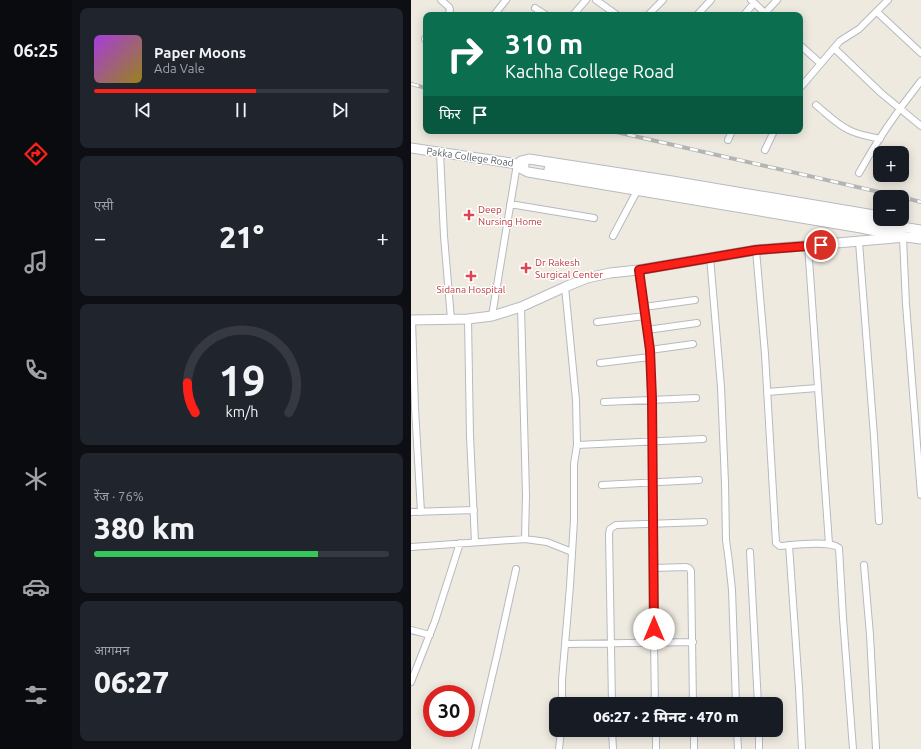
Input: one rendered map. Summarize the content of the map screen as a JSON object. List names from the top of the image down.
{
  "streets": {
    "street": ["Pakka College Road"]
  },
  "places": {
    "health": ["Deep Nursing Home", "Dr Rakesh Surgical Center", "Sidana Hospital"]
  },
  "page": {
    "tabs": "06:25",
    "turn": ["310 m", "Kachha College Road"],
    "song": ["Paper Moons", "Ada Vale"],
    "then": "फिर",
    "map_buttons": ["+", "−"],
    "tile": [
      "एसी",
      ["रेंज · 76%", "380 km"],
      ["आगमन", "06:27"]
    ],
    "heat": ["−", "21°", "+"],
    "limit": "30",
    "trip": "06:27 · 2 मिनट · 470 m",
    "gauge": ["19", "km/h"]
  }
}
